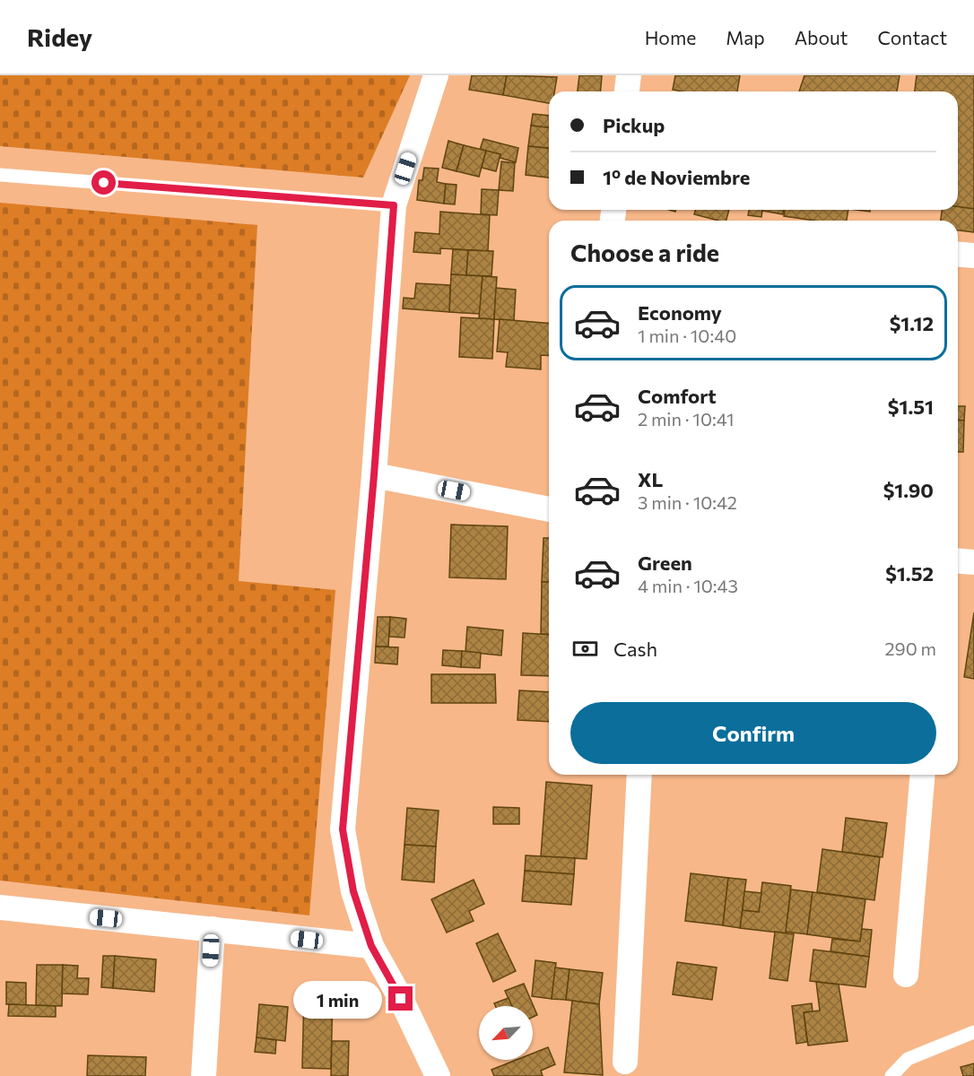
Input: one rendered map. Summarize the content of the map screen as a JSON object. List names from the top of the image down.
{
  "north": "bottom left",
  "page": {
    "header": "Ridey",
    "nav": [
      "Home",
      "Map",
      "About",
      "Contact"
    ],
    "banner": ["Pickup", "1º de Noviembre"],
    "heading": "Choose a ride",
    "list": [
      {
        "name": "Economy",
        "note": "1 min · 10:40",
        "value": "$1.12"
      },
      {
        "name": "Comfort",
        "note": "2 min · 10:41",
        "value": "$1.51"
      },
      {
        "name": "XL",
        "note": "3 min · 10:42",
        "value": "$1.90"
      },
      {
        "name": "Green",
        "note": "4 min · 10:43",
        "value": "$1.52"
      }
    ],
    "pay": ["Cash", "290 m"],
    "buttons": "Confirm",
    "bubble": "1 min"
  }
}
